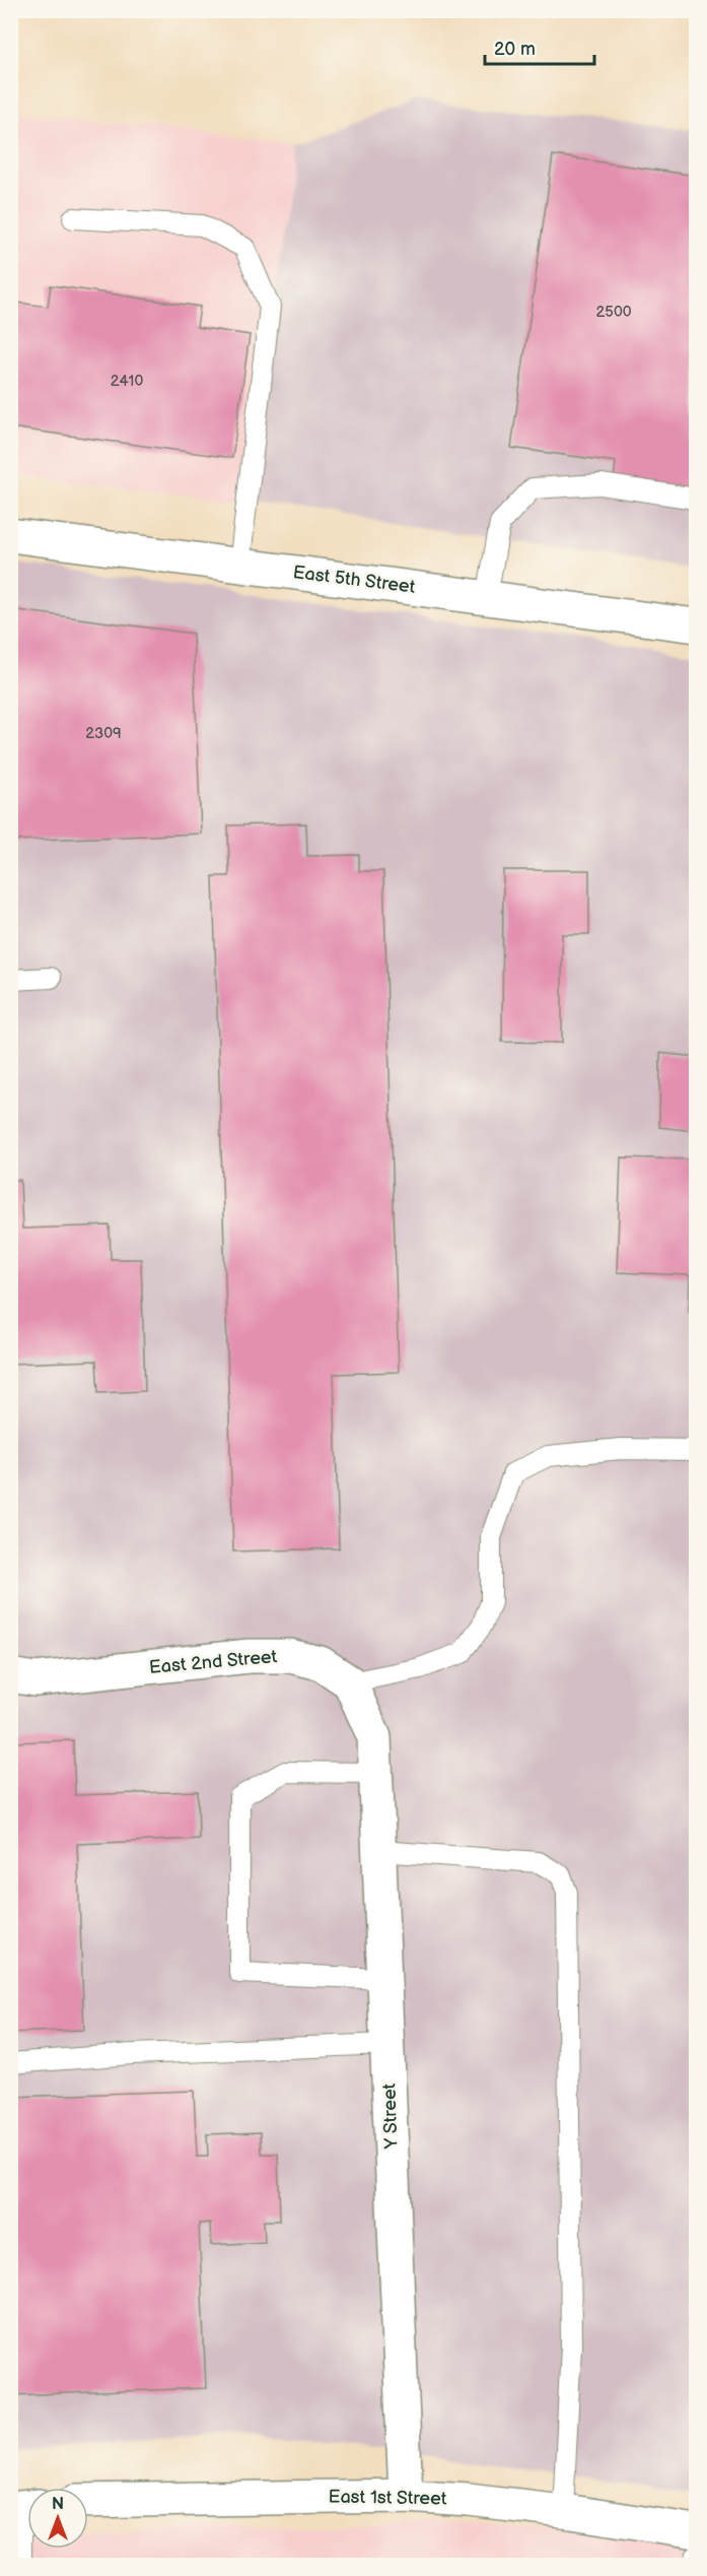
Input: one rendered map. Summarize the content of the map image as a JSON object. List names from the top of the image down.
{
  "streets": {
    "street": [
      "East 5th Street",
      "East 2nd Street",
      "Y Street",
      "East 1st Street"
    ]
  },
  "crossings": [
    ["East 2nd Street", "Y Street"],
    ["Y Street", "East 1st Street"]
  ],
  "house_numbers": ["2500", "2410", "2309"],
  "scale_bar": "20 m",
  "north": "top"
}
